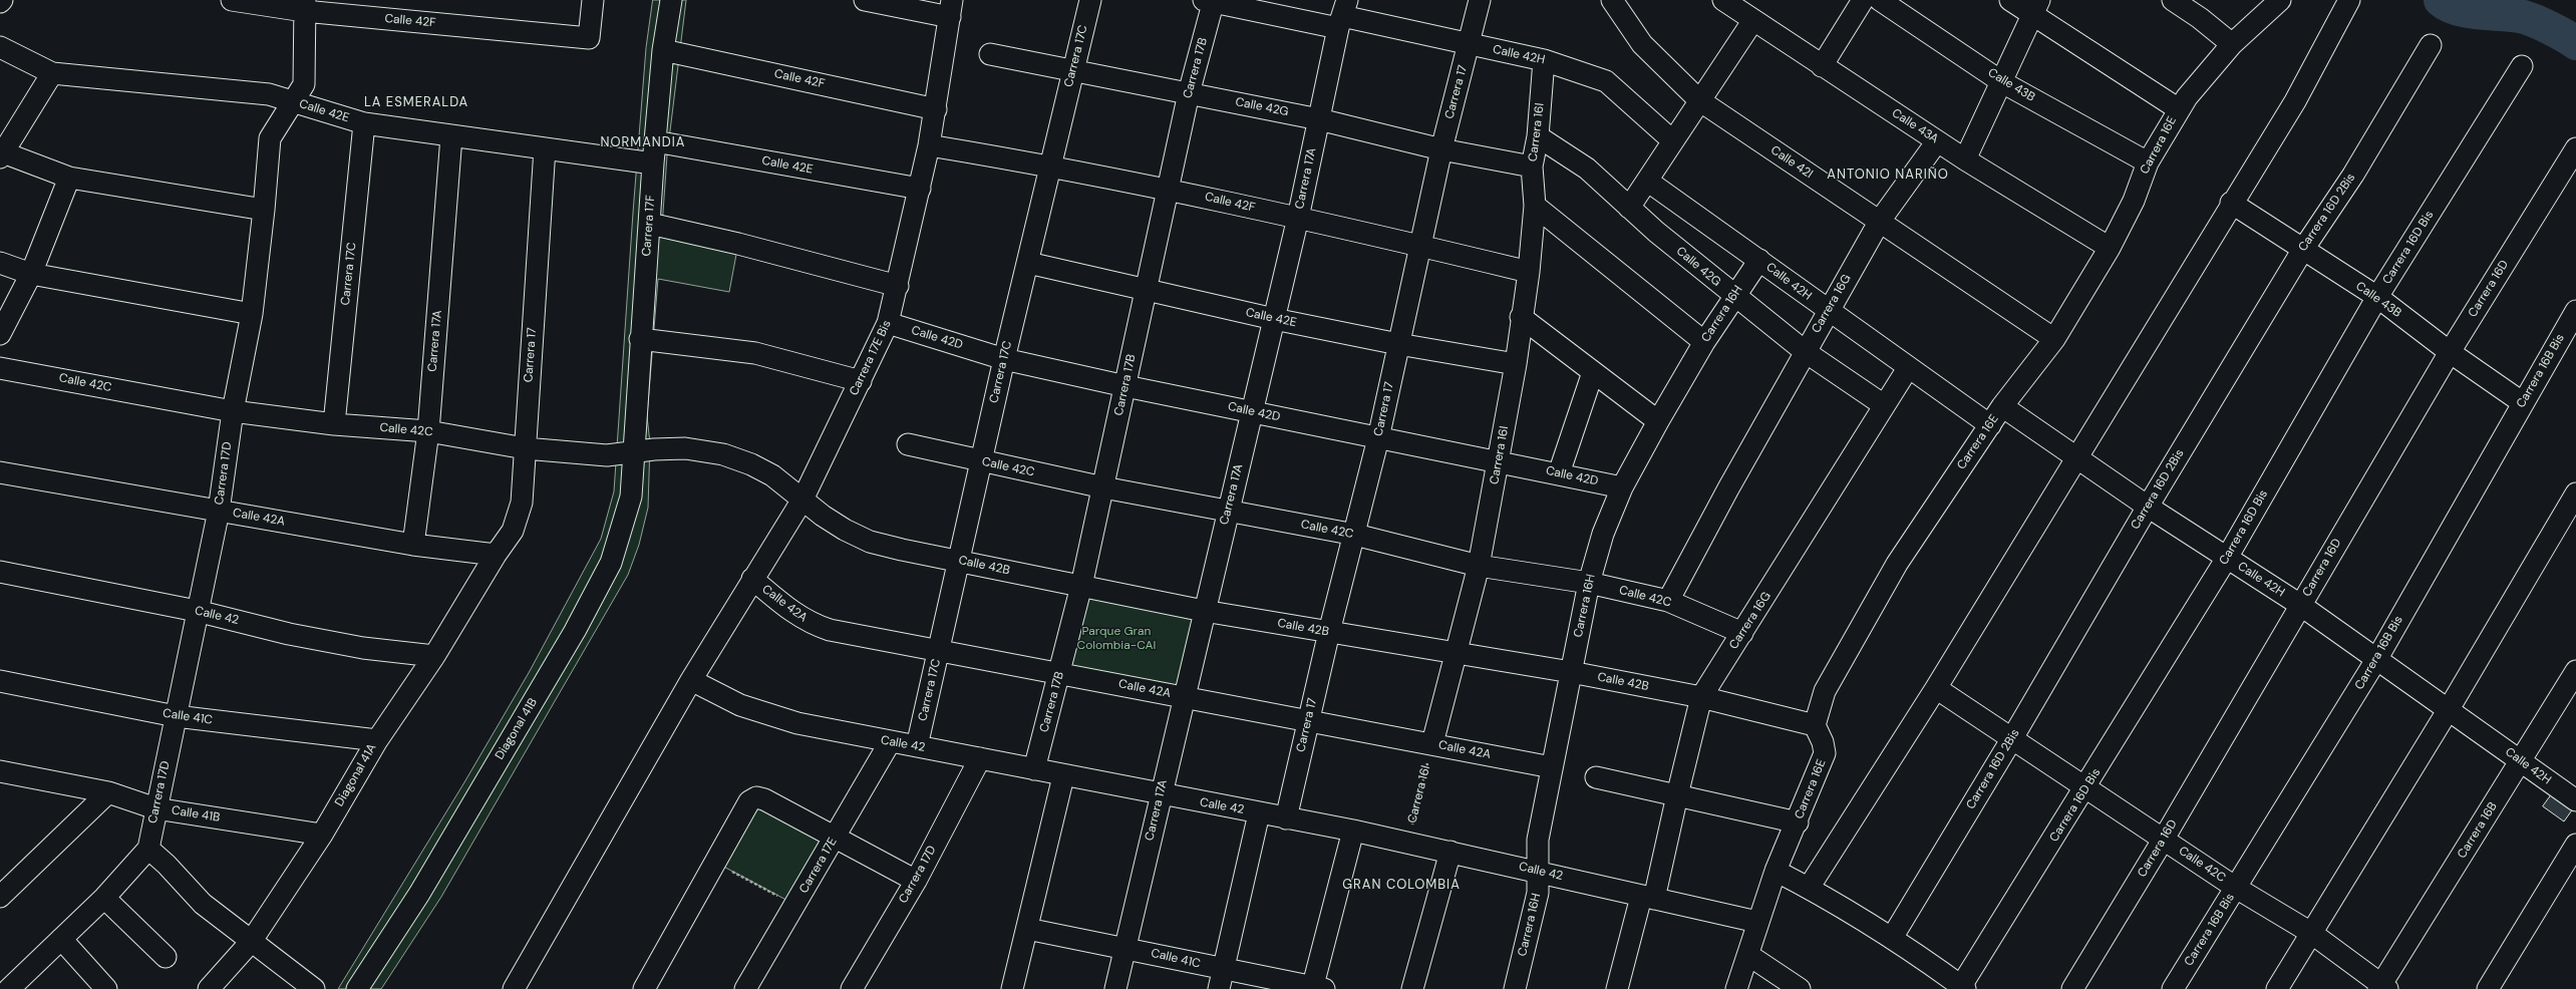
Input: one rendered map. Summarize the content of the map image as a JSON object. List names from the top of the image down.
{
  "streets": {
    "street": [
      "Calle 42F",
      "Calle 42H",
      "Carrera 17C",
      "Carrera 17B",
      "Calle 43B",
      "Carrera 17",
      "Calle 42G",
      "Calle 42E",
      "Calle 43A",
      "Carrera 16I",
      "Carrera 16E",
      "Calle 42I",
      "Carrera 17A",
      "Carrera 16D 2Bis",
      "Carrera 17F",
      "Carrera 16D Bis",
      "Carrera 16D",
      "Carrera 16G",
      "Carrera 16H",
      "Calle 42D",
      "Carrera 17E Bis",
      "Carrera 16B Bis",
      "Calle 42C",
      "Carrera 17D",
      "Calle 42A",
      "Calle 42B",
      "Calle 42",
      "Calle 41C",
      "Diagonal 41B",
      "Diagonal 41A",
      "Calle 41B",
      "Carrera 16B",
      "Carrera 17E"
    ]
  },
  "crossings": [
    ["Calle 42F", "Carrera 17C"],
    ["Calle 42F", "Carrera 17B"],
    ["Calle 42F", "Carrera 17"],
    ["Calle 42F", "Carrera 16I"],
    ["Calle 42F", "Carrera 17A"],
    ["Calle 42F", "Carrera 17F"],
    ["Calle 42F", "Carrera 17E Bis"],
    ["Calle 42H", "Carrera 17B"],
    ["Calle 42H", "Carrera 17"],
    ["Calle 42H", "Carrera 16I"],
    ["Calle 42H", "Carrera 16E"],
    ["Calle 42H", "Carrera 17A"],
    ["Calle 42H", "Carrera 16D 2Bis"],
    ["Calle 42H", "Carrera 16D Bis"],
    ["Calle 42H", "Carrera 16D"],
    ["Calle 42H", "Carrera 16G"],
    ["Calle 42H", "Carrera 16H"],
    ["Calle 42H", "Carrera 16B Bis"],
    ["Calle 42H", "Carrera 16B"],
    ["Carrera 17C", "Calle 42G"],
    ["Carrera 17C", "Calle 42E"],
    ["Carrera 17C", "Calle 42D"],
    ["Carrera 17C", "Calle 42C"],
    ["Carrera 17C", "Calle 42A"],
    ["Carrera 17C", "Calle 42B"],
    ["Carrera 17C", "Calle 42"],
    ["Carrera 17B", "Calle 42G"],
    ["Carrera 17B", "Calle 42E"],
    ["Carrera 17B", "Calle 42D"],
    ["Carrera 17B", "Calle 42C"],
    ["Carrera 17B", "Calle 42A"],
    ["Carrera 17B", "Calle 42B"],
    ["Carrera 17B", "Calle 42"],
    ["Calle 43B", "Carrera 16E"],
    ["Calle 43B", "Carrera 16D 2Bis"],
    ["Calle 43B", "Carrera 16D Bis"],
    ["Calle 43B", "Carrera 16D"],
    ["Calle 43B", "Carrera 16B Bis"],
    ["Carrera 17", "Calle 42G"],
    ["Carrera 17", "Calle 42E"],
    ["Carrera 17", "Calle 42D"],
    ["Carrera 17", "Calle 42C"],
    ["Carrera 17", "Calle 42A"],
    ["Carrera 17", "Calle 42B"],
    ["Carrera 17", "Calle 42"],
    ["Carrera 17", "Diagonal 41A"],
    ["Calle 42G", "Carrera 16I"],
    ["Calle 42G", "Carrera 17A"],
    ["Calle 42G", "Carrera 16G"],
    ["Calle 42G", "Carrera 16H"],
    ["Calle 42E", "Carrera 16I"],
    ["Calle 42E", "Carrera 17A"],
    ["Calle 42E", "Carrera 17F"],
    ["Calle 42E", "Carrera 17E Bis"],
    ["Calle 42E", "Carrera 17D"],
    ["Calle 43A", "Carrera 16E"],
    ["Calle 43A", "Carrera 16G"],
    ["Carrera 16I", "Calle 42D"],
    ["Carrera 16I", "Calle 42C"],
    ["Carrera 16I", "Calle 42A"],
    ["Carrera 16I", "Calle 42B"],
    ["Carrera 16I", "Calle 42"],
    ["Carrera 16E", "Calle 42I"],
    ["Carrera 16E", "Calle 42B"],
    ["Carrera 16E", "Calle 42"],
    ["Calle 42I", "Carrera 16G"],
    ["Carrera 17A", "Calle 42D"],
    ["Carrera 17A", "Calle 42C"],
    ["Carrera 17A", "Calle 42A"],
    ["Carrera 17A", "Calle 42B"],
    ["Carrera 17A", "Calle 42"],
    ["Carrera 17A", "Calle 41C"],
    ["Carrera 16D 2Bis", "Calle 42C"],
    ["Carrera 17F", "Calle 42C"],
    ["Carrera 17F", "Diagonal 41B"],
    ["Carrera 16D Bis", "Calle 42C"],
    ["Carrera 16D", "Calle 42C"],
    ["Carrera 16G", "Calle 42C"],
    ["Carrera 16G", "Calle 42B"],
    ["Carrera 16G", "Calle 42"],
    ["Carrera 16H", "Calle 42D"],
    ["Carrera 16H", "Calle 42C"],
    ["Carrera 16H", "Calle 42A"],
    ["Carrera 16H", "Calle 42B"],
    ["Carrera 16H", "Calle 42"],
    ["Calle 42D", "Carrera 17E Bis"],
    ["Carrera 17E Bis", "Calle 42C"],
    ["Carrera 17E Bis", "Calle 42A"],
    ["Carrera 17E Bis", "Calle 42B"],
    ["Carrera 17E Bis", "Calle 42"],
    ["Carrera 16B Bis", "Calle 42C"],
    ["Calle 42C", "Carrera 17D"],
    ["Calle 42C", "Calle 42B"],
    ["Calle 42C", "Diagonal 41B"],
    ["Calle 42C", "Carrera 16B"],
    ["Carrera 17D", "Calle 42A"],
    ["Carrera 17D", "Calle 42"],
    ["Carrera 17D", "Calle 41C"],
    ["Carrera 17D", "Calle 41B"],
    ["Calle 42A", "Diagonal 41A"],
    ["Calle 42", "Diagonal 41A"],
    ["Calle 42", "Carrera 17E"],
    ["Calle 41C", "Diagonal 41A"],
    ["Diagonal 41A", "Calle 41B"]
  ],
  "districts": [
    "LA ESMERALDA",
    "NORMANDIA",
    "ANTONIO NARIÑO",
    "GRAN COLOMBIA"
  ],
  "parks": ["Parque Gran Colombia-CAI"]
}
